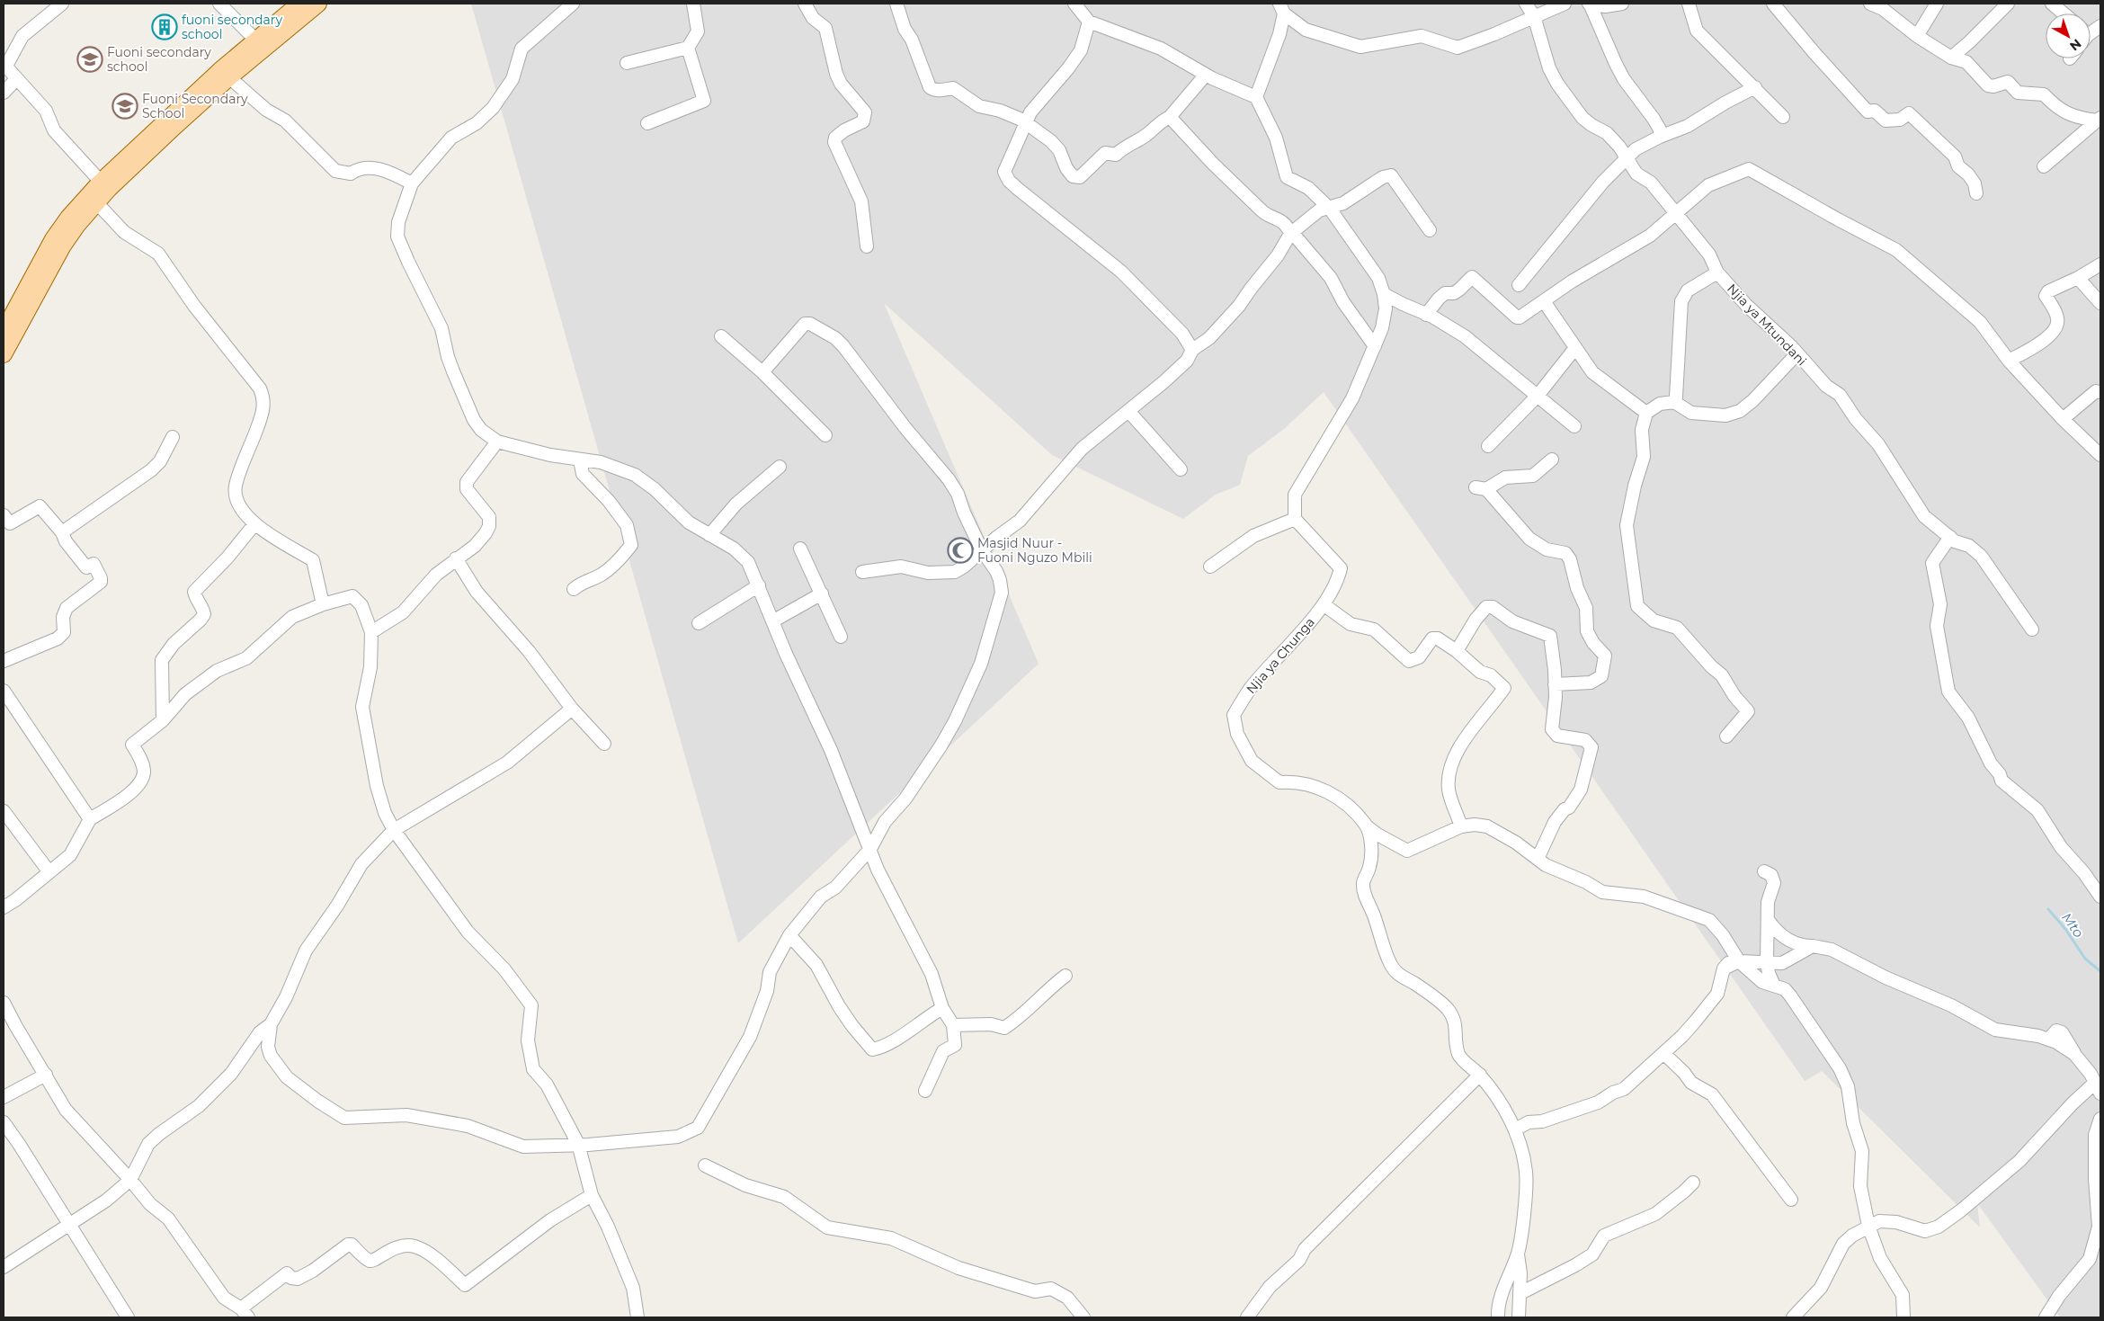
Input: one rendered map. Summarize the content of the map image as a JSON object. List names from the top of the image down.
{
  "streets": {
    "street": ["Njia ya Mtundani", "Njia ya Chunga"]
  },
  "water": ["Mto"],
  "places": {
    "building": ["fuoni secondary school"],
    "school or university": ["Fuoni secondary school", "Fuoni Secondary School"],
    "mosque": ["Masjid Nuur - Fuoni Nguzo Mbili"]
  },
  "north": "bottom right"
}
